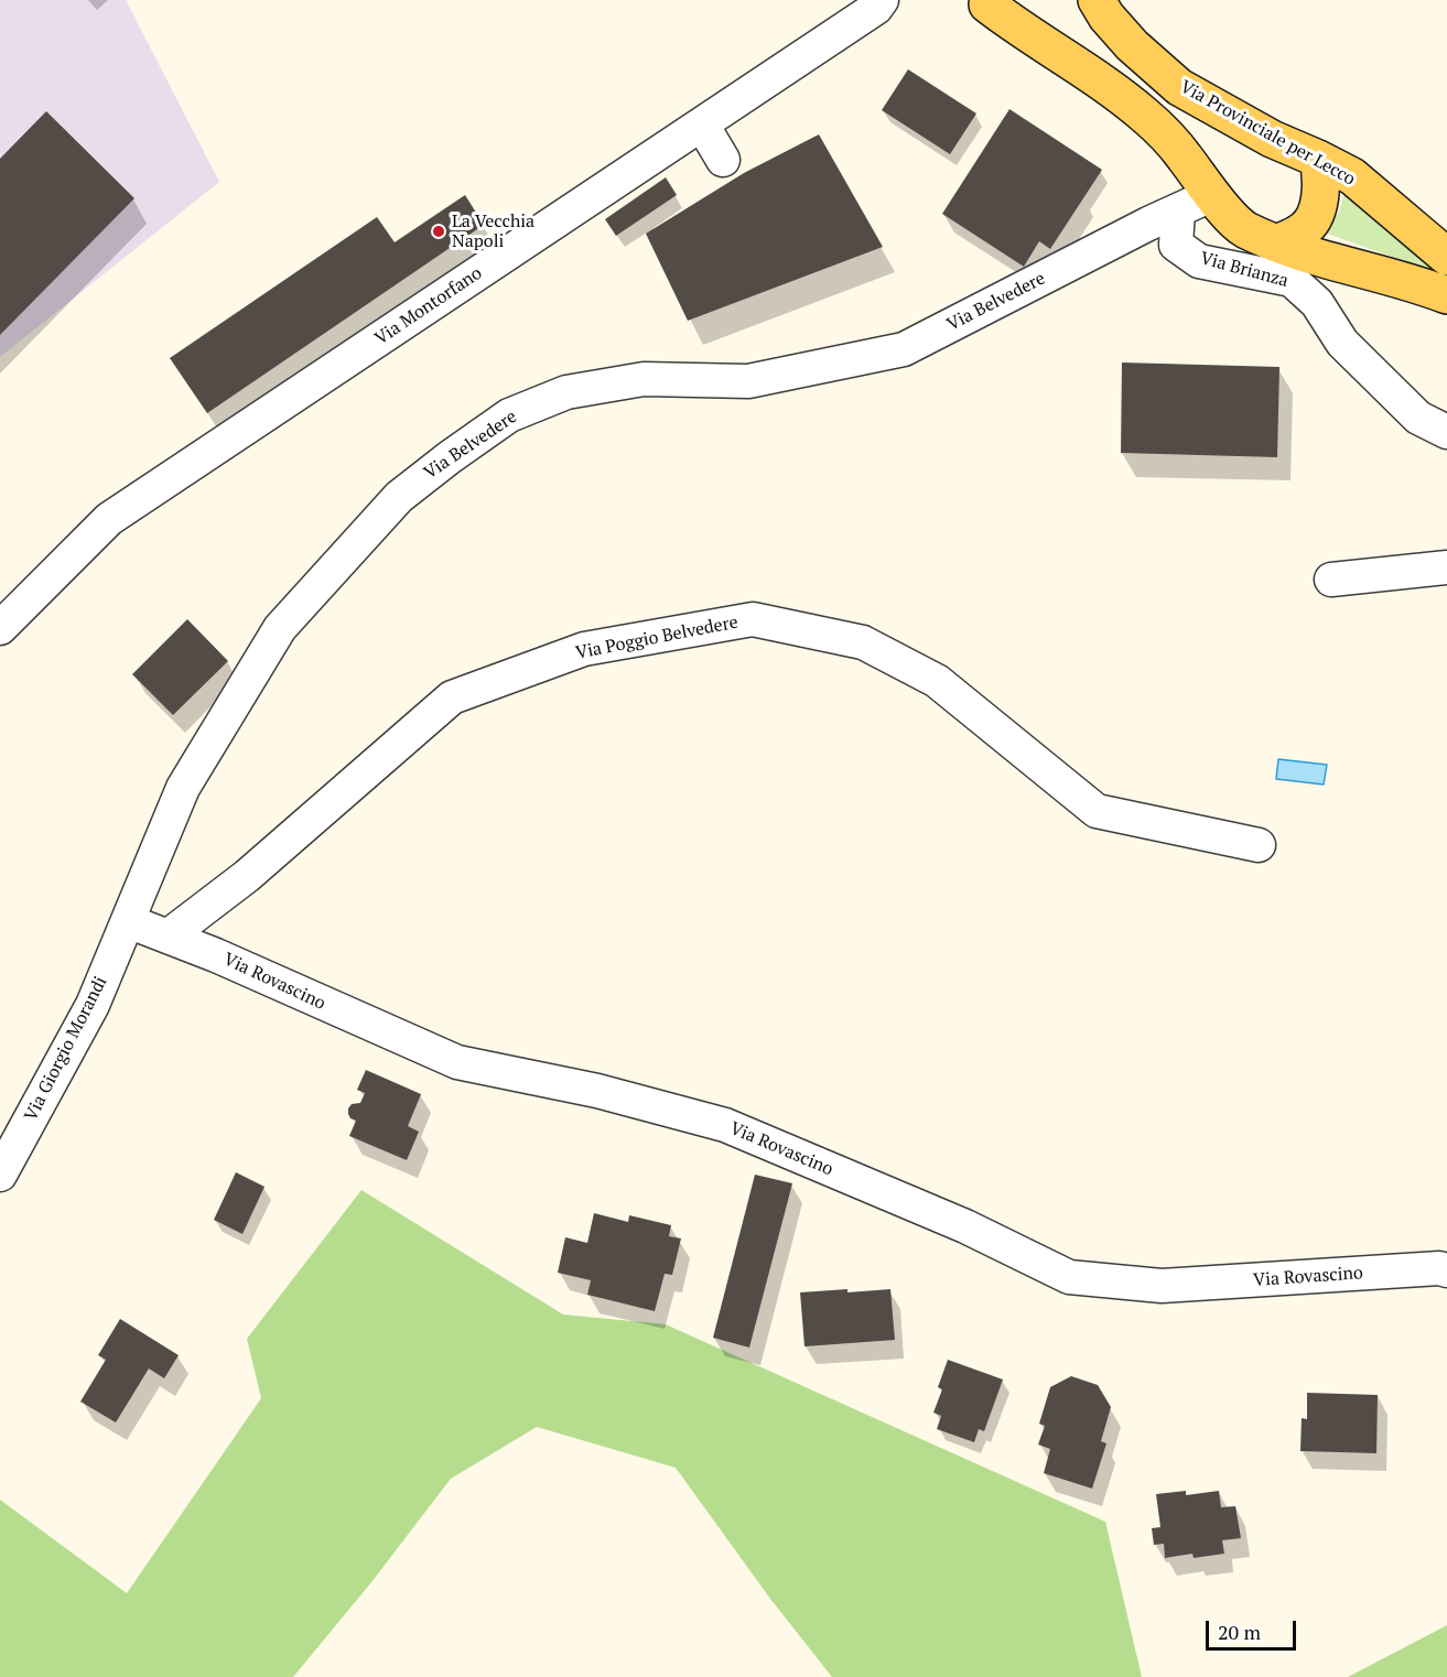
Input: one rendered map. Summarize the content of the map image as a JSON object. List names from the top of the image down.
{
  "streets": {
    "main road": ["Via Provinciale per Lecco"],
    "street": [
      "Via Brianza",
      "Via Belvedere",
      "Via Montorfano",
      "Via Poggio Belvedere",
      "Via Rovascino",
      "Via Giorgio Morandi"
    ]
  },
  "crossings": [
    ["Via Brianza", "Via Belvedere"],
    ["Via Belvedere", "Via Rovascino"],
    ["Via Belvedere", "Via Giorgio Morandi"],
    ["Via Poggio Belvedere", "Via Rovascino"],
    ["Via Rovascino", "Via Giorgio Morandi"]
  ],
  "places": ["La Vecchia Napoli"],
  "scale_bar": "20 m"
}
